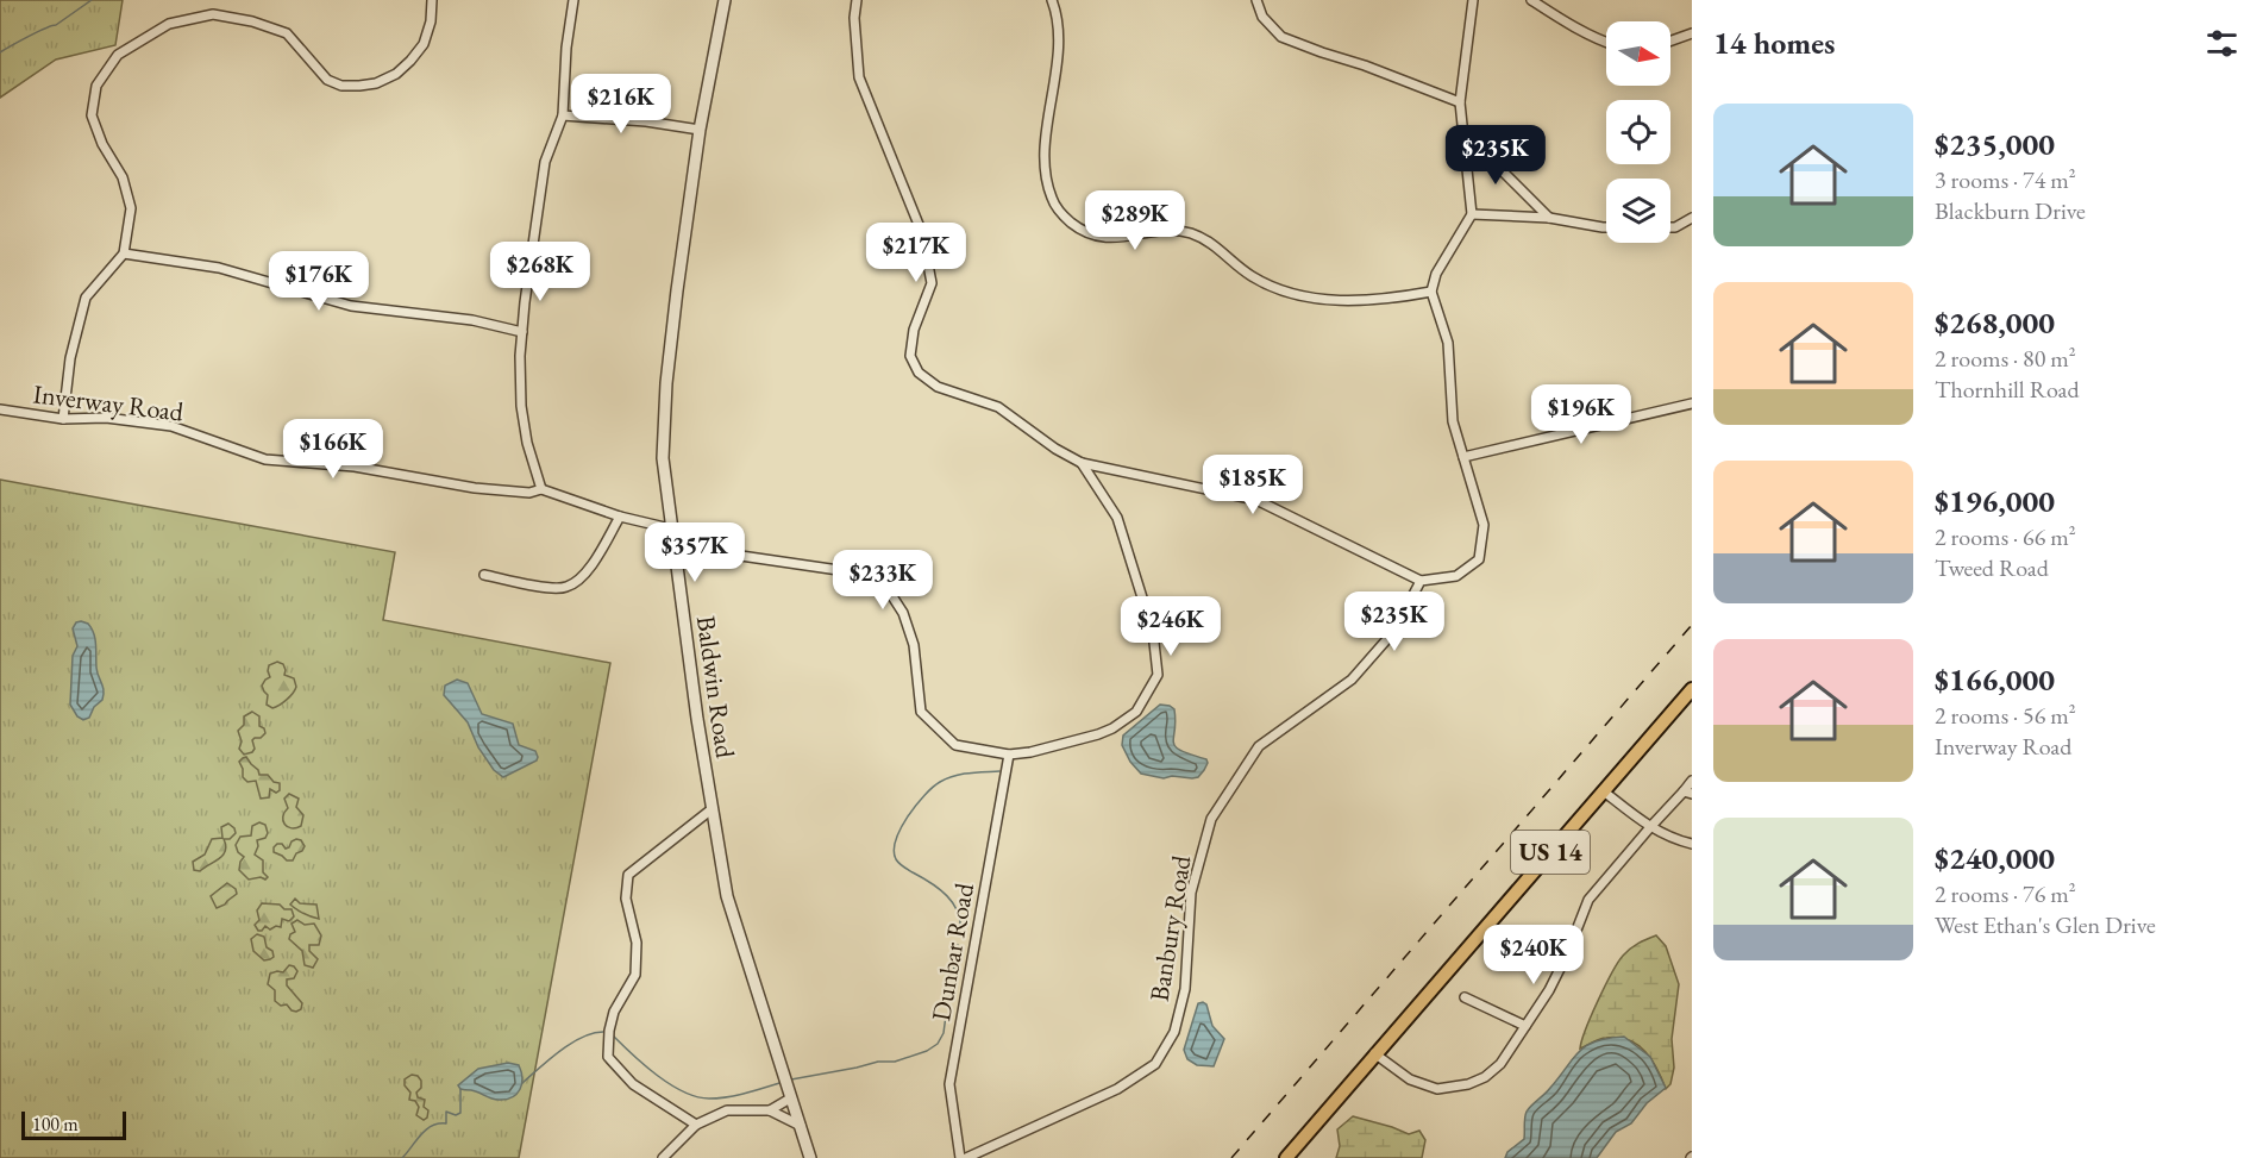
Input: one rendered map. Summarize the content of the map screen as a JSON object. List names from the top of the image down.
{
  "streets": {
    "main road": ["US 14"],
    "street": [
      "Inverway Road",
      "Baldwin Road",
      "Banbury Road",
      "Dunbar Road"
    ]
  },
  "crossings": [
    ["Inverway Road", "Baldwin Road"]
  ],
  "scale_bar": "100 m",
  "north": "right",
  "page": {
    "heading": "14 homes",
    "price": [
      "$216K",
      "$235K",
      "$289K",
      "$217K",
      "$268K",
      "$176K",
      "$196K",
      "$166K",
      "$185K",
      "$357K",
      "$233K",
      "$235K",
      "$246K",
      "$240K"
    ],
    "list": [
      {
        "name": "$235,000",
        "note": "3 rooms · 74 m² · Blackburn Drive"
      },
      {
        "name": "$268,000",
        "note": "2 rooms · 80 m² · Thornhill Road"
      },
      {
        "name": "$196,000",
        "note": "2 rooms · 66 m² · Tweed Road"
      },
      {
        "name": "$166,000",
        "note": "2 rooms · 56 m² · Inverway Road"
      },
      {
        "name": "$240,000",
        "note": "2 rooms · 76 m² · West Ethan's Glen Drive"
      }
    ],
    "scale": "100 m"
  }
}
